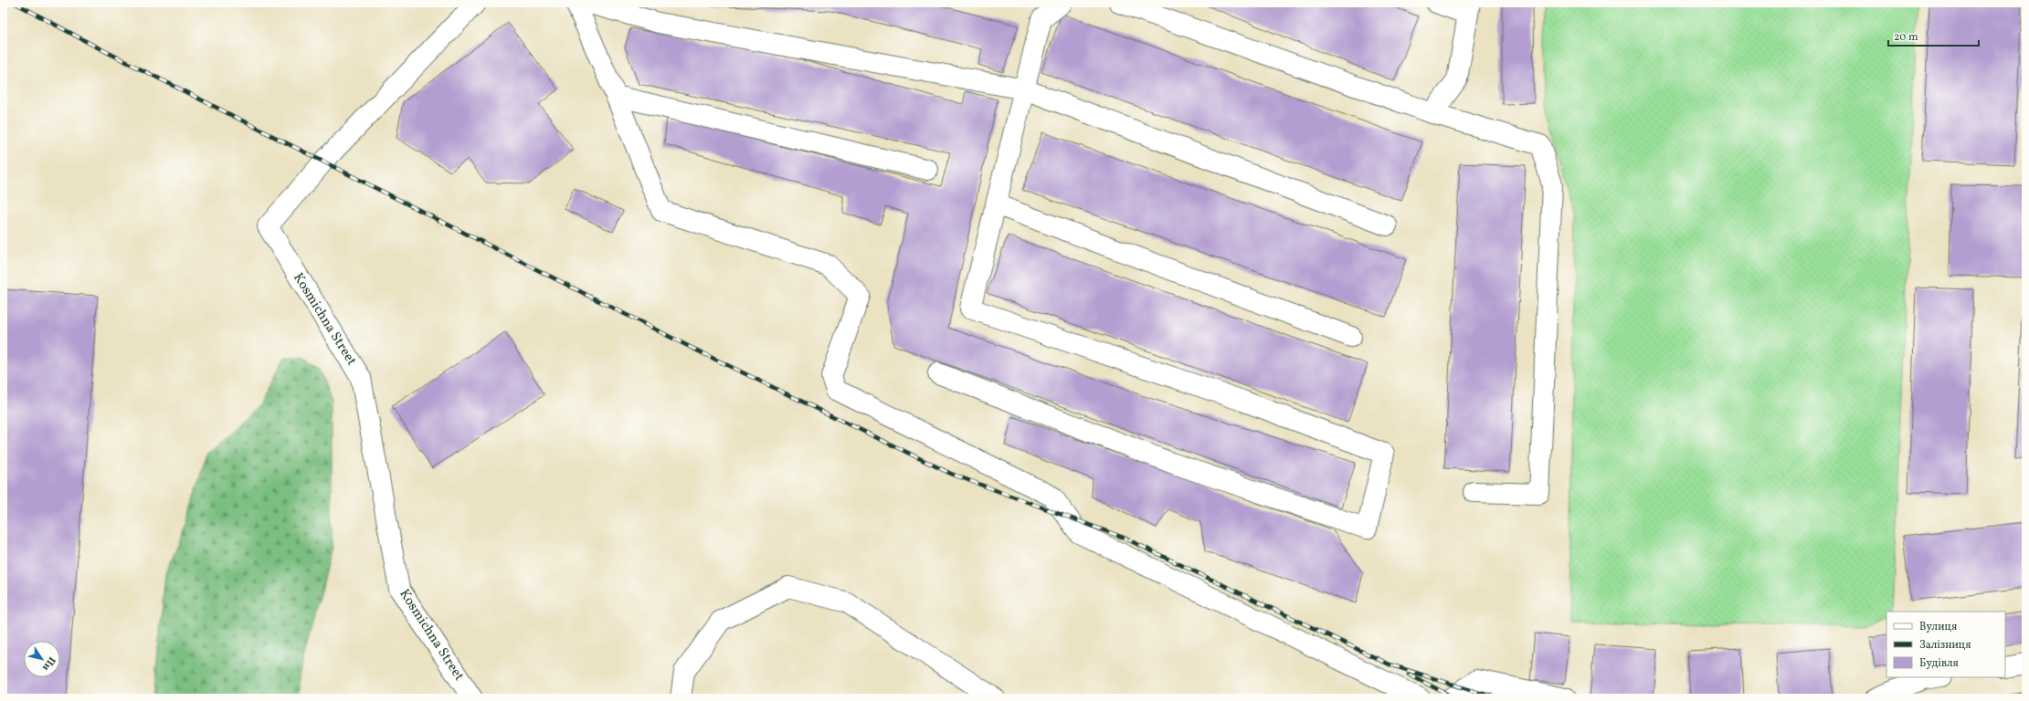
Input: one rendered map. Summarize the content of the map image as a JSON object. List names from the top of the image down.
{
  "streets": {
    "street": ["Kosmichna Street"]
  },
  "legend": ["Вулиця", "Залізниця", "Будівля"],
  "scale_bar": "20 m",
  "north": "bottom right"
}
